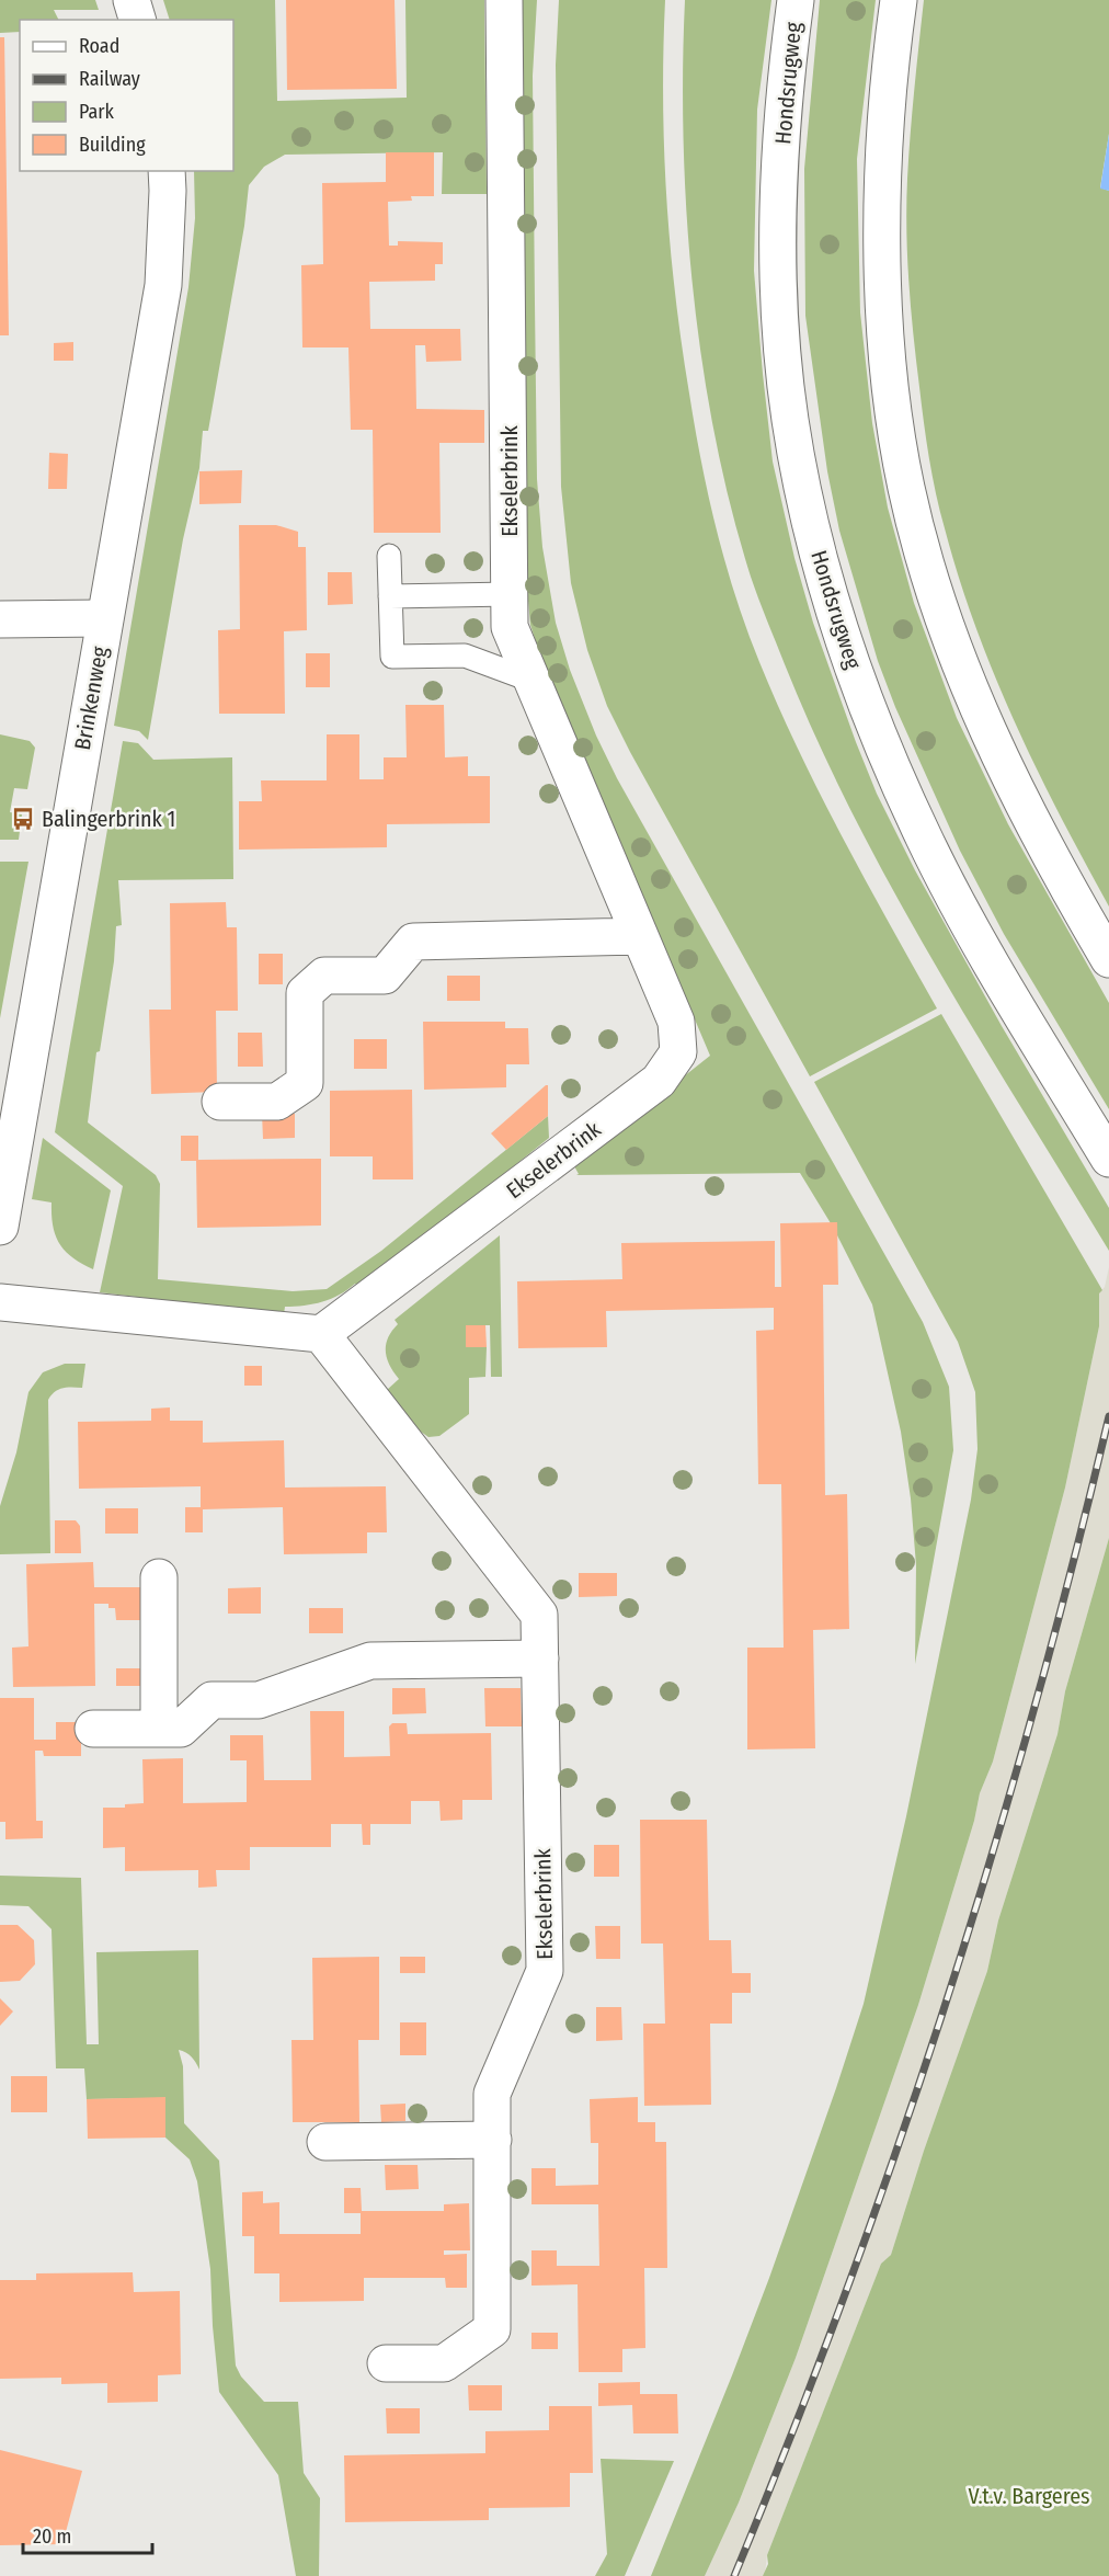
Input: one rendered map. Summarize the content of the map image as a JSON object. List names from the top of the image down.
{
  "streets": {
    "street": ["Hondsrugweg", "Ekselerbrink", "Brinkenweg"]
  },
  "parks": ["V.t.v. Bargeres"],
  "places": {
    "bus stop": ["Balingerbrink 1"]
  },
  "legend": [
    "Road",
    "Railway",
    "Park",
    "Building"
  ],
  "scale_bar": "20 m"
}
